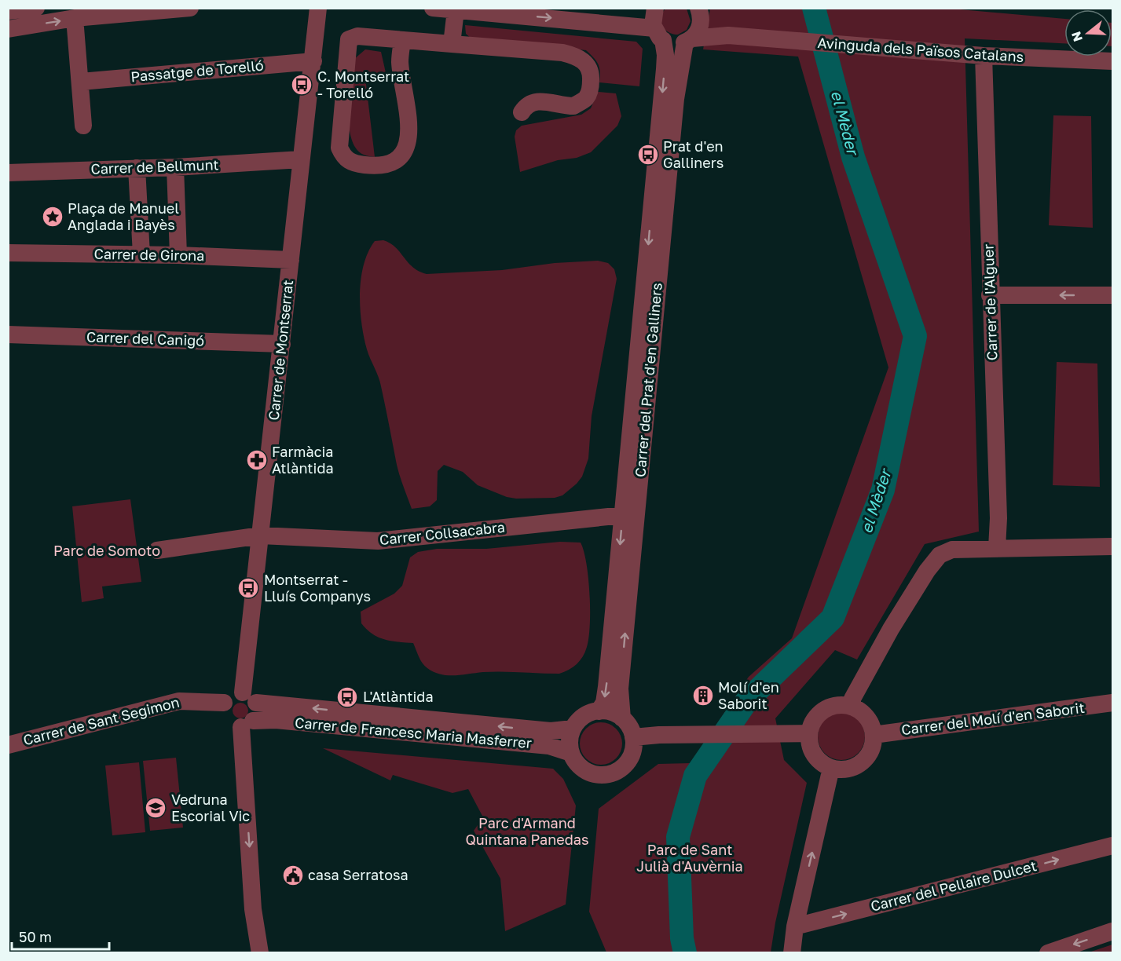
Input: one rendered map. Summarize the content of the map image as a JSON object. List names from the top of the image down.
{
  "streets": {
    "street": [
      "Avinguda dels Països Catalans",
      "Passatge de Torelló",
      "Carrer de Bellmunt",
      "Carrer de Girona",
      "Carrer de l'Alguer",
      "Carrer del Canigó",
      "Carrer de Montserrat",
      "Carrer del Prat d'en Galliners",
      "Carrer Collsacabra",
      "Carrer del Molí d'en Saborit",
      "Carrer de Sant Segimon",
      "Carrer de Francesc Maria Masferrer",
      "Carrer del Pellaire Dulcet"
    ]
  },
  "crossings": [
    ["Avinguda dels Països Catalans", "Carrer de l'Alguer"],
    ["Avinguda dels Països Catalans", "Carrer del Prat d'en Galliners"],
    ["Passatge de Torelló", "Carrer de Montserrat"],
    ["Carrer de Bellmunt", "Carrer de Montserrat"],
    ["Carrer de Girona", "Carrer de Montserrat"],
    ["Carrer del Canigó", "Carrer de Montserrat"],
    ["Carrer de Montserrat", "Carrer Collsacabra"],
    ["Carrer de Montserrat", "Carrer de Sant Segimon"],
    ["Carrer de Montserrat", "Carrer de Francesc Maria Masferrer"],
    ["Carrer del Prat d'en Galliners", "Carrer Collsacabra"],
    ["Carrer del Prat d'en Galliners", "Carrer de Francesc Maria Masferrer"],
    ["Carrer de Sant Segimon", "Carrer de Francesc Maria Masferrer"]
  ],
  "one_way": ["Carrer del Pellaire Dulcet"],
  "water": ["el Mèder"],
  "parks": ["Parc de Somoto", "Parc d'Armand Quintana Panedas", "Parc de Sant Julià d'Auvèrnia"],
  "places": {
    "bus stop": [
      "C. Montserrat - Torelló",
      "Prat d'en Galliners",
      "Montserrat - Lluís Companys",
      "L'Atlàntida"
    ],
    "place": ["Plaça de Manuel Anglada i Bayès"],
    "pharmacy": ["Farmàcia Atlàntida"],
    "building": ["Molí d'en Saborit"],
    "school or university": ["Vedruna Escorial Vic"],
    "public building": ["casa Serratosa"]
  },
  "scale_bar": "50 m",
  "north": "left"
}
